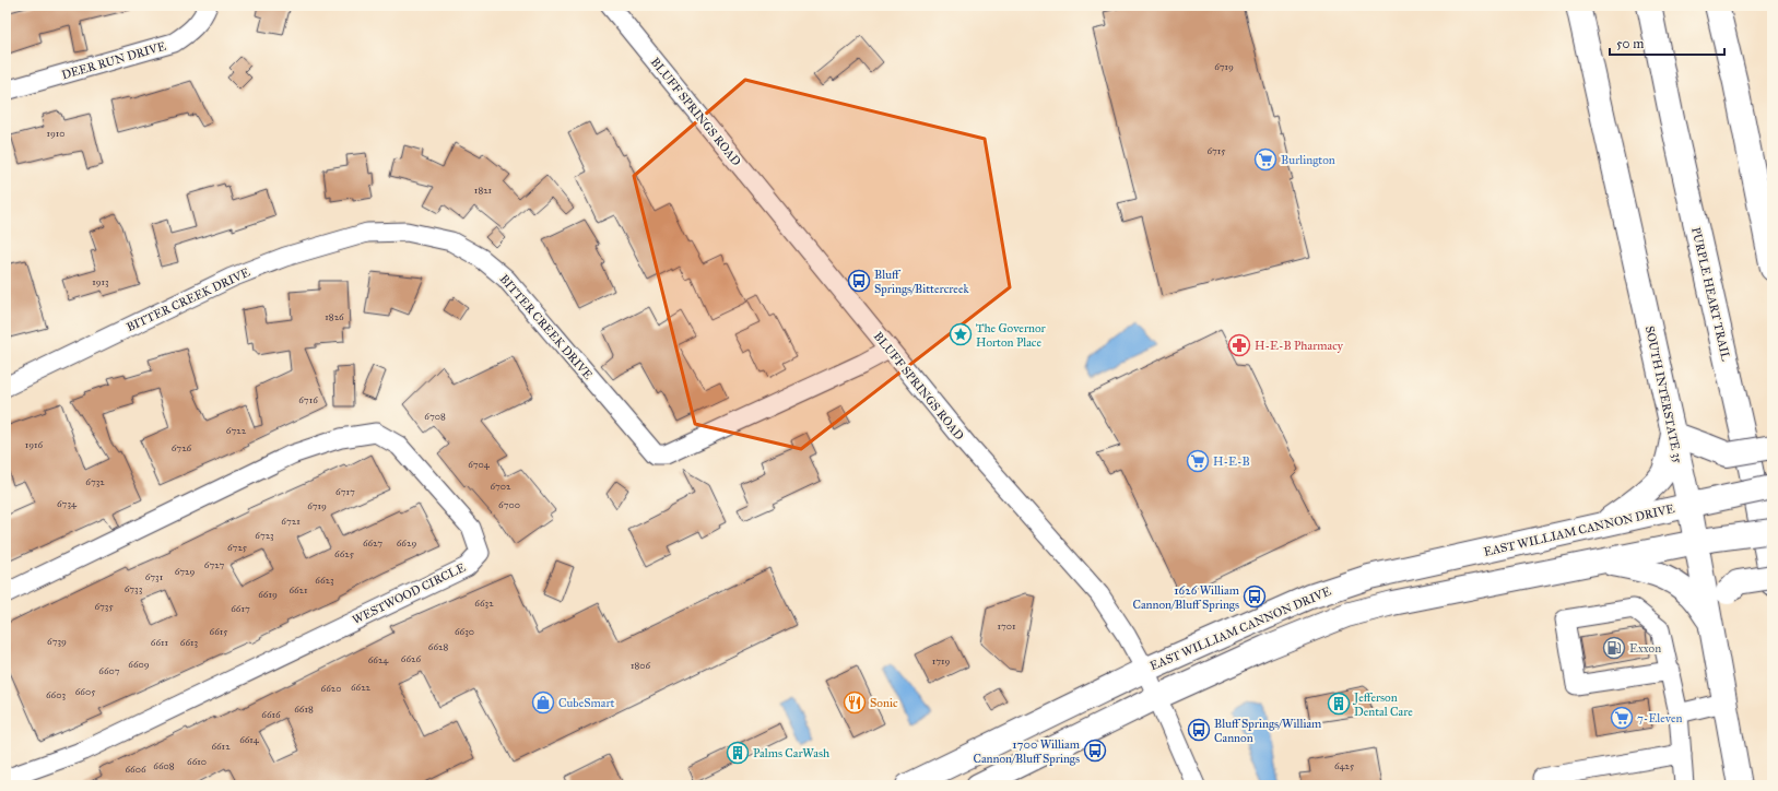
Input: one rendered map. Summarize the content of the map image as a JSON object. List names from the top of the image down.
{
  "streets": {
    "main road": ["PURPLE HEART TRAIL", "SOUTH INTERSTATE 35", "EAST WILLIAM CANNON DRIVE"],
    "street": [
      "DEER RUN DRIVE",
      "BLUFF SPRINGS ROAD",
      "BITTER CREEK DRIVE",
      "WESTWOOD CIRCLE"
    ]
  },
  "crossings": [
    ["BLUFF SPRINGS ROAD", "BITTER CREEK DRIVE"],
    ["BLUFF SPRINGS ROAD", "EAST WILLIAM CANNON DRIVE"],
    ["SOUTH INTERSTATE 35", "EAST WILLIAM CANNON DRIVE"]
  ],
  "places": {
    "supermarket": ["Burlington", "H-E-B", "7-Eleven"],
    "bus stop": [
      "Bluff Springs/Bittercreek",
      "1626 William Cannon/Bluff Springs",
      "Bluff Springs/William Cannon",
      "1700 William Cannon/Bluff Springs"
    ],
    "place": ["The Governor Horton Place"],
    "pharmacy": ["H-E-B Pharmacy"],
    "fuel station": ["Exxon"],
    "shop": ["CubeSmart"],
    "restaurant": ["Sonic"],
    "building": ["Jefferson Dental Care", "Palms CarWash"]
  },
  "house_numbers": [
    "6719",
    "1910",
    "6715",
    "1821",
    "1913",
    "1826",
    "6716",
    "6708",
    "6722",
    "1916",
    "6726",
    "6704",
    "6732",
    "6702",
    "6717",
    "6734",
    "6700",
    "6719",
    "6721",
    "6723",
    "6627",
    "6629",
    "6725",
    "6625",
    "6727",
    "6729",
    "6731",
    "6623",
    "6733",
    "6621",
    "6619",
    "6632",
    "6735",
    "6617",
    "1701",
    "6615",
    "6630",
    "6739",
    "6611",
    "6613",
    "6628",
    "6626",
    "6624",
    "1719",
    "6609",
    "1806",
    "6607",
    "6622",
    "6620",
    "6605",
    "6603",
    "6618",
    "6616",
    "6614",
    "6612",
    "6610",
    "6608",
    "6425",
    "6606"
  ],
  "scale_bar": "50 m"
}
